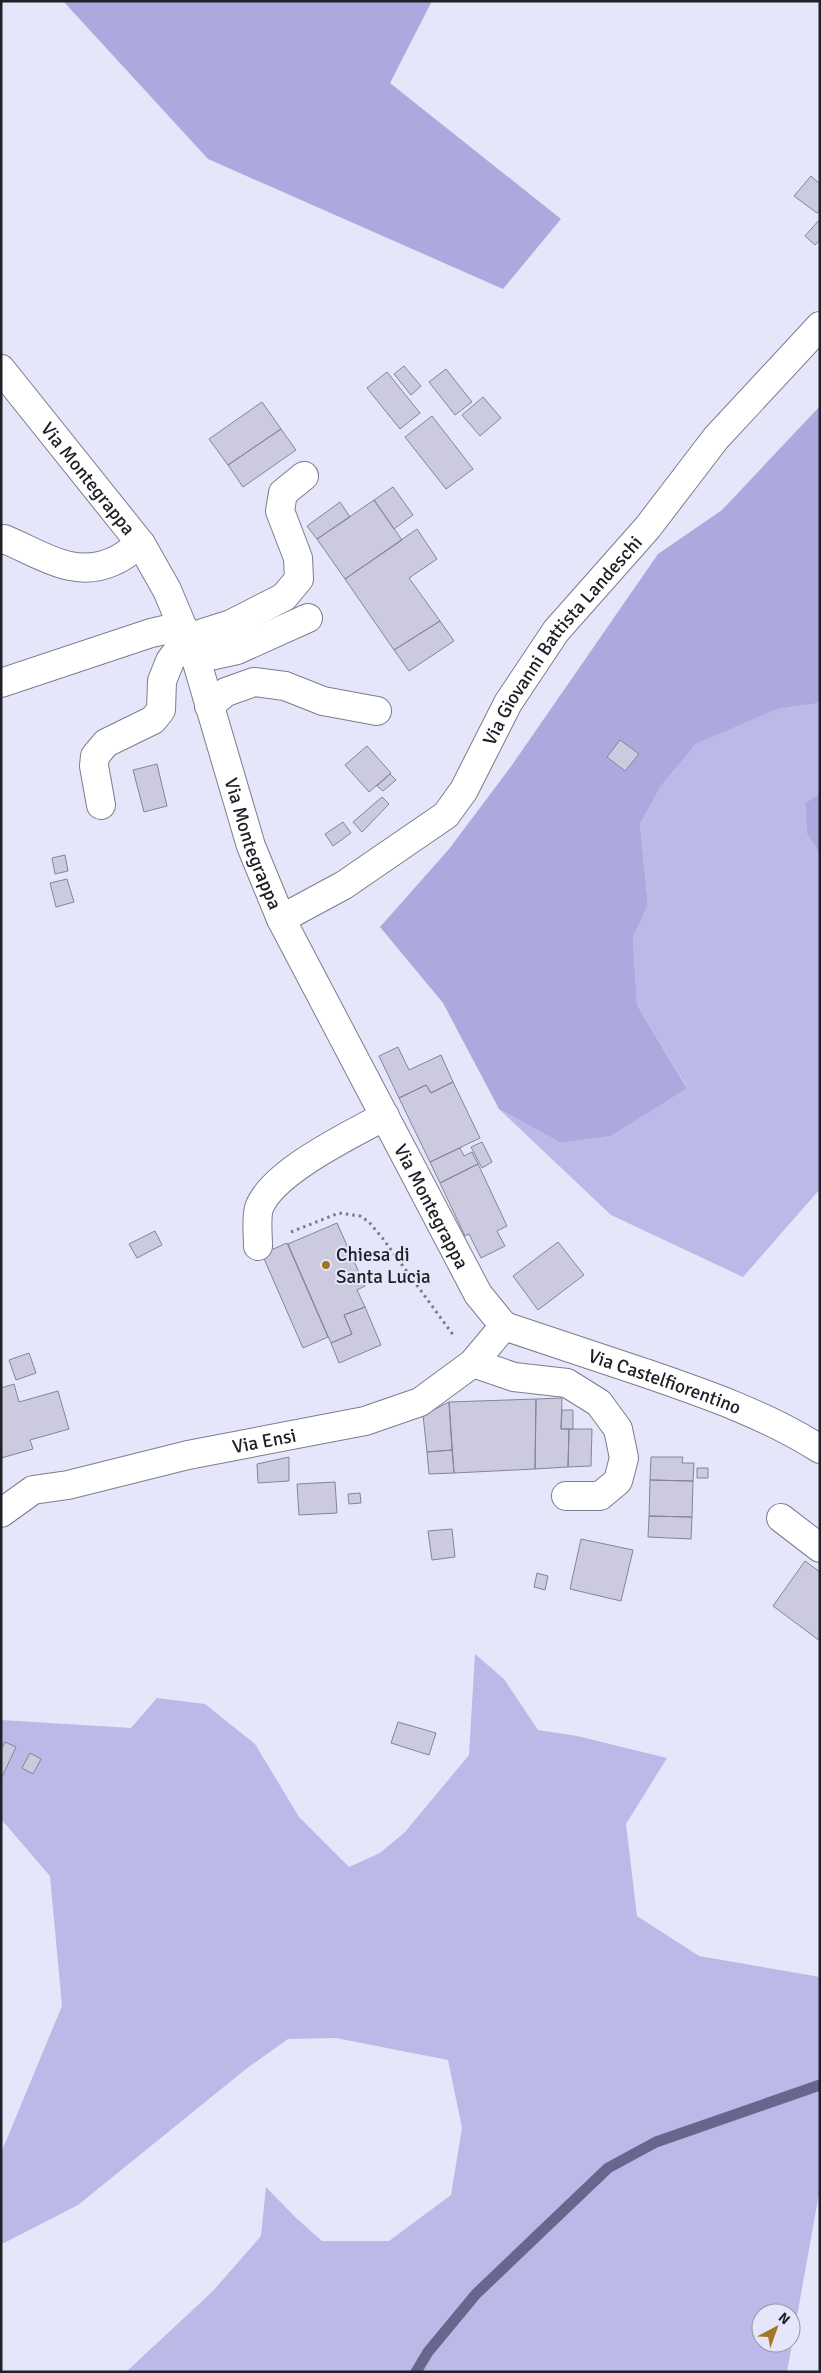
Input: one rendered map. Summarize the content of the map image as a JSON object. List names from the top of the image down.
{
  "streets": {
    "street": [
      "Via Montegrappa",
      "Via Giovanni Battista Landeschi",
      "Via Castelfiorentino",
      "Via Ensi"
    ]
  },
  "crossings": [
    ["Via Montegrappa", "Via Giovanni Battista Landeschi"],
    ["Via Montegrappa", "Via Castelfiorentino"],
    ["Via Montegrappa", "Via Ensi"],
    ["Via Castelfiorentino", "Via Ensi"]
  ],
  "places": ["Chiesa di Santa Lucia"],
  "north": "top right"
}
